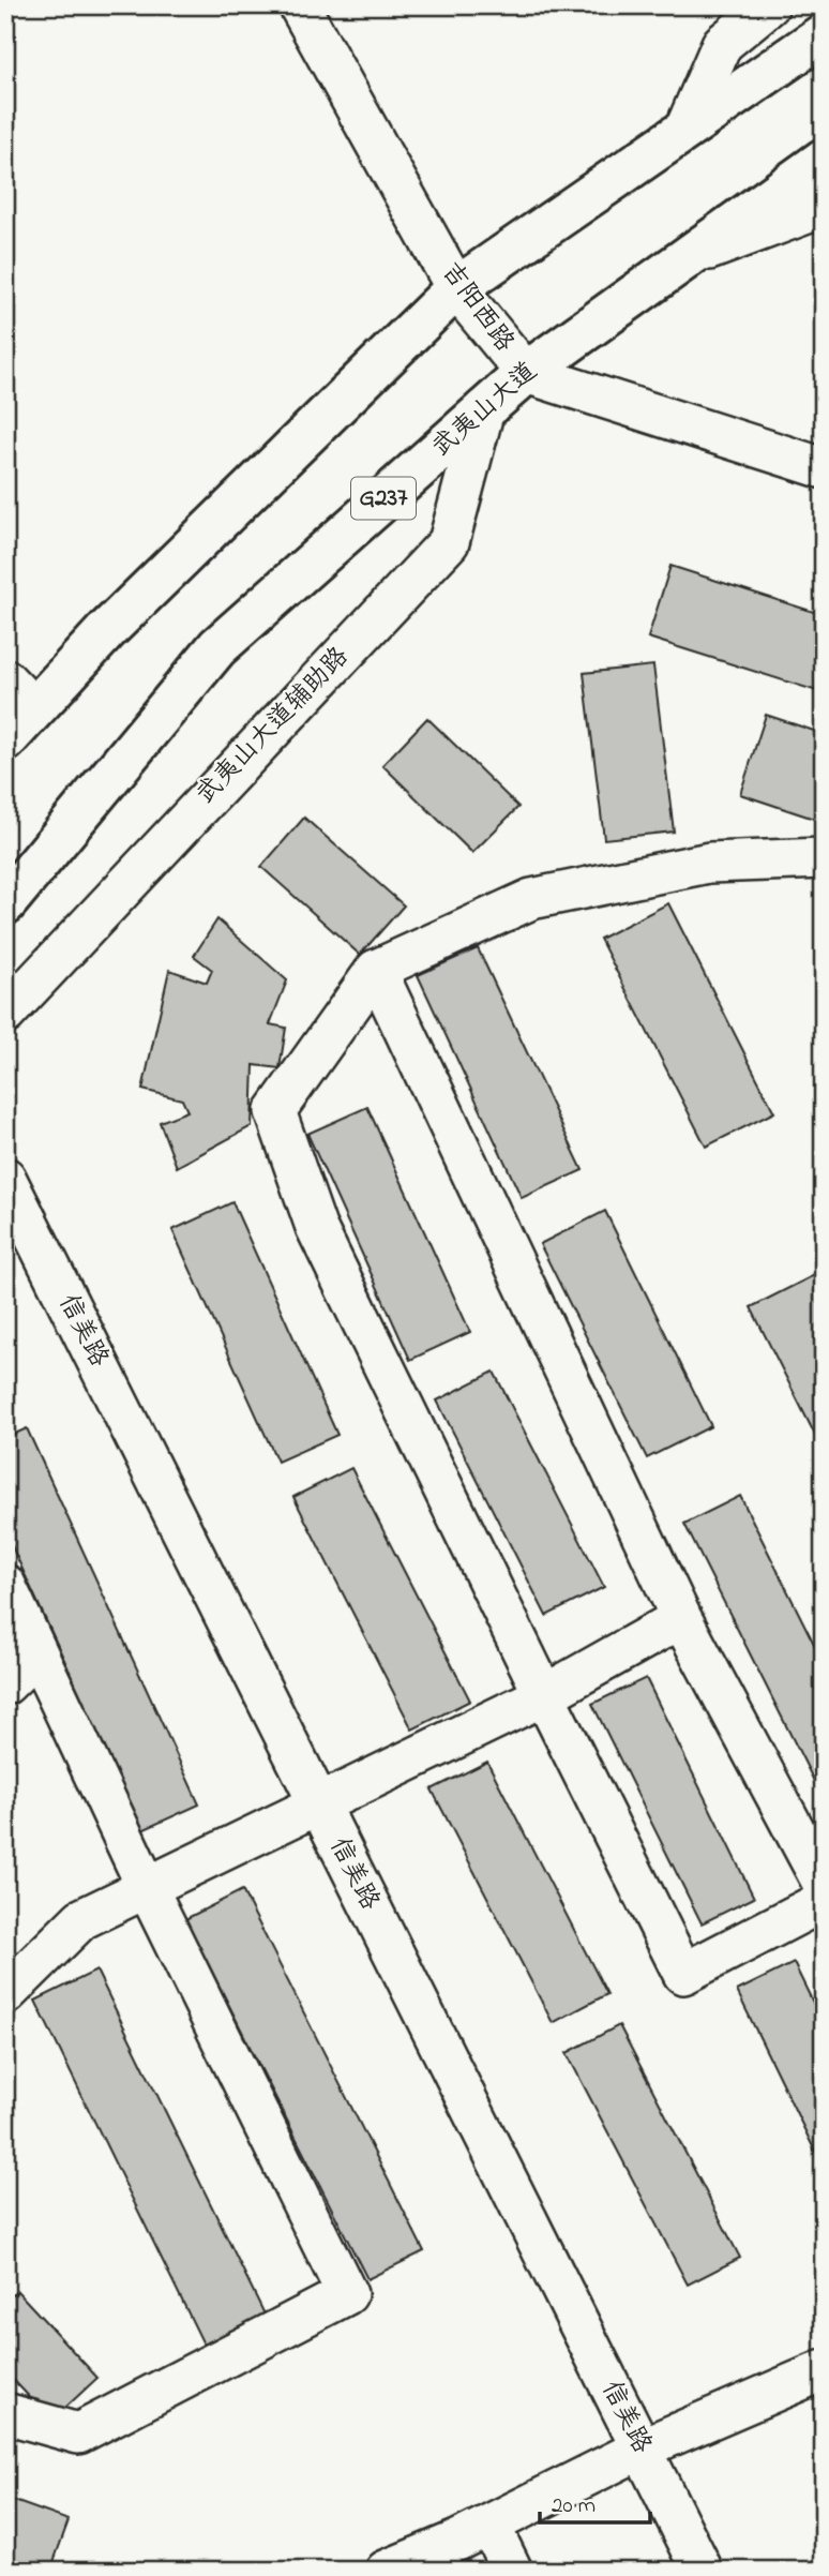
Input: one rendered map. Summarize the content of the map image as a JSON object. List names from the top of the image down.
{
  "streets": {
    "highway": ["武夷山大道", "G237"],
    "street": ["吉阳西路", "武夷山大道辅助路", "信美路"]
  },
  "crossings": [
    ["吉阳西路", "武夷山大道"],
    ["武夷山大道", "武夷山大道辅助路"]
  ],
  "scale_bar": "20 m"
}
